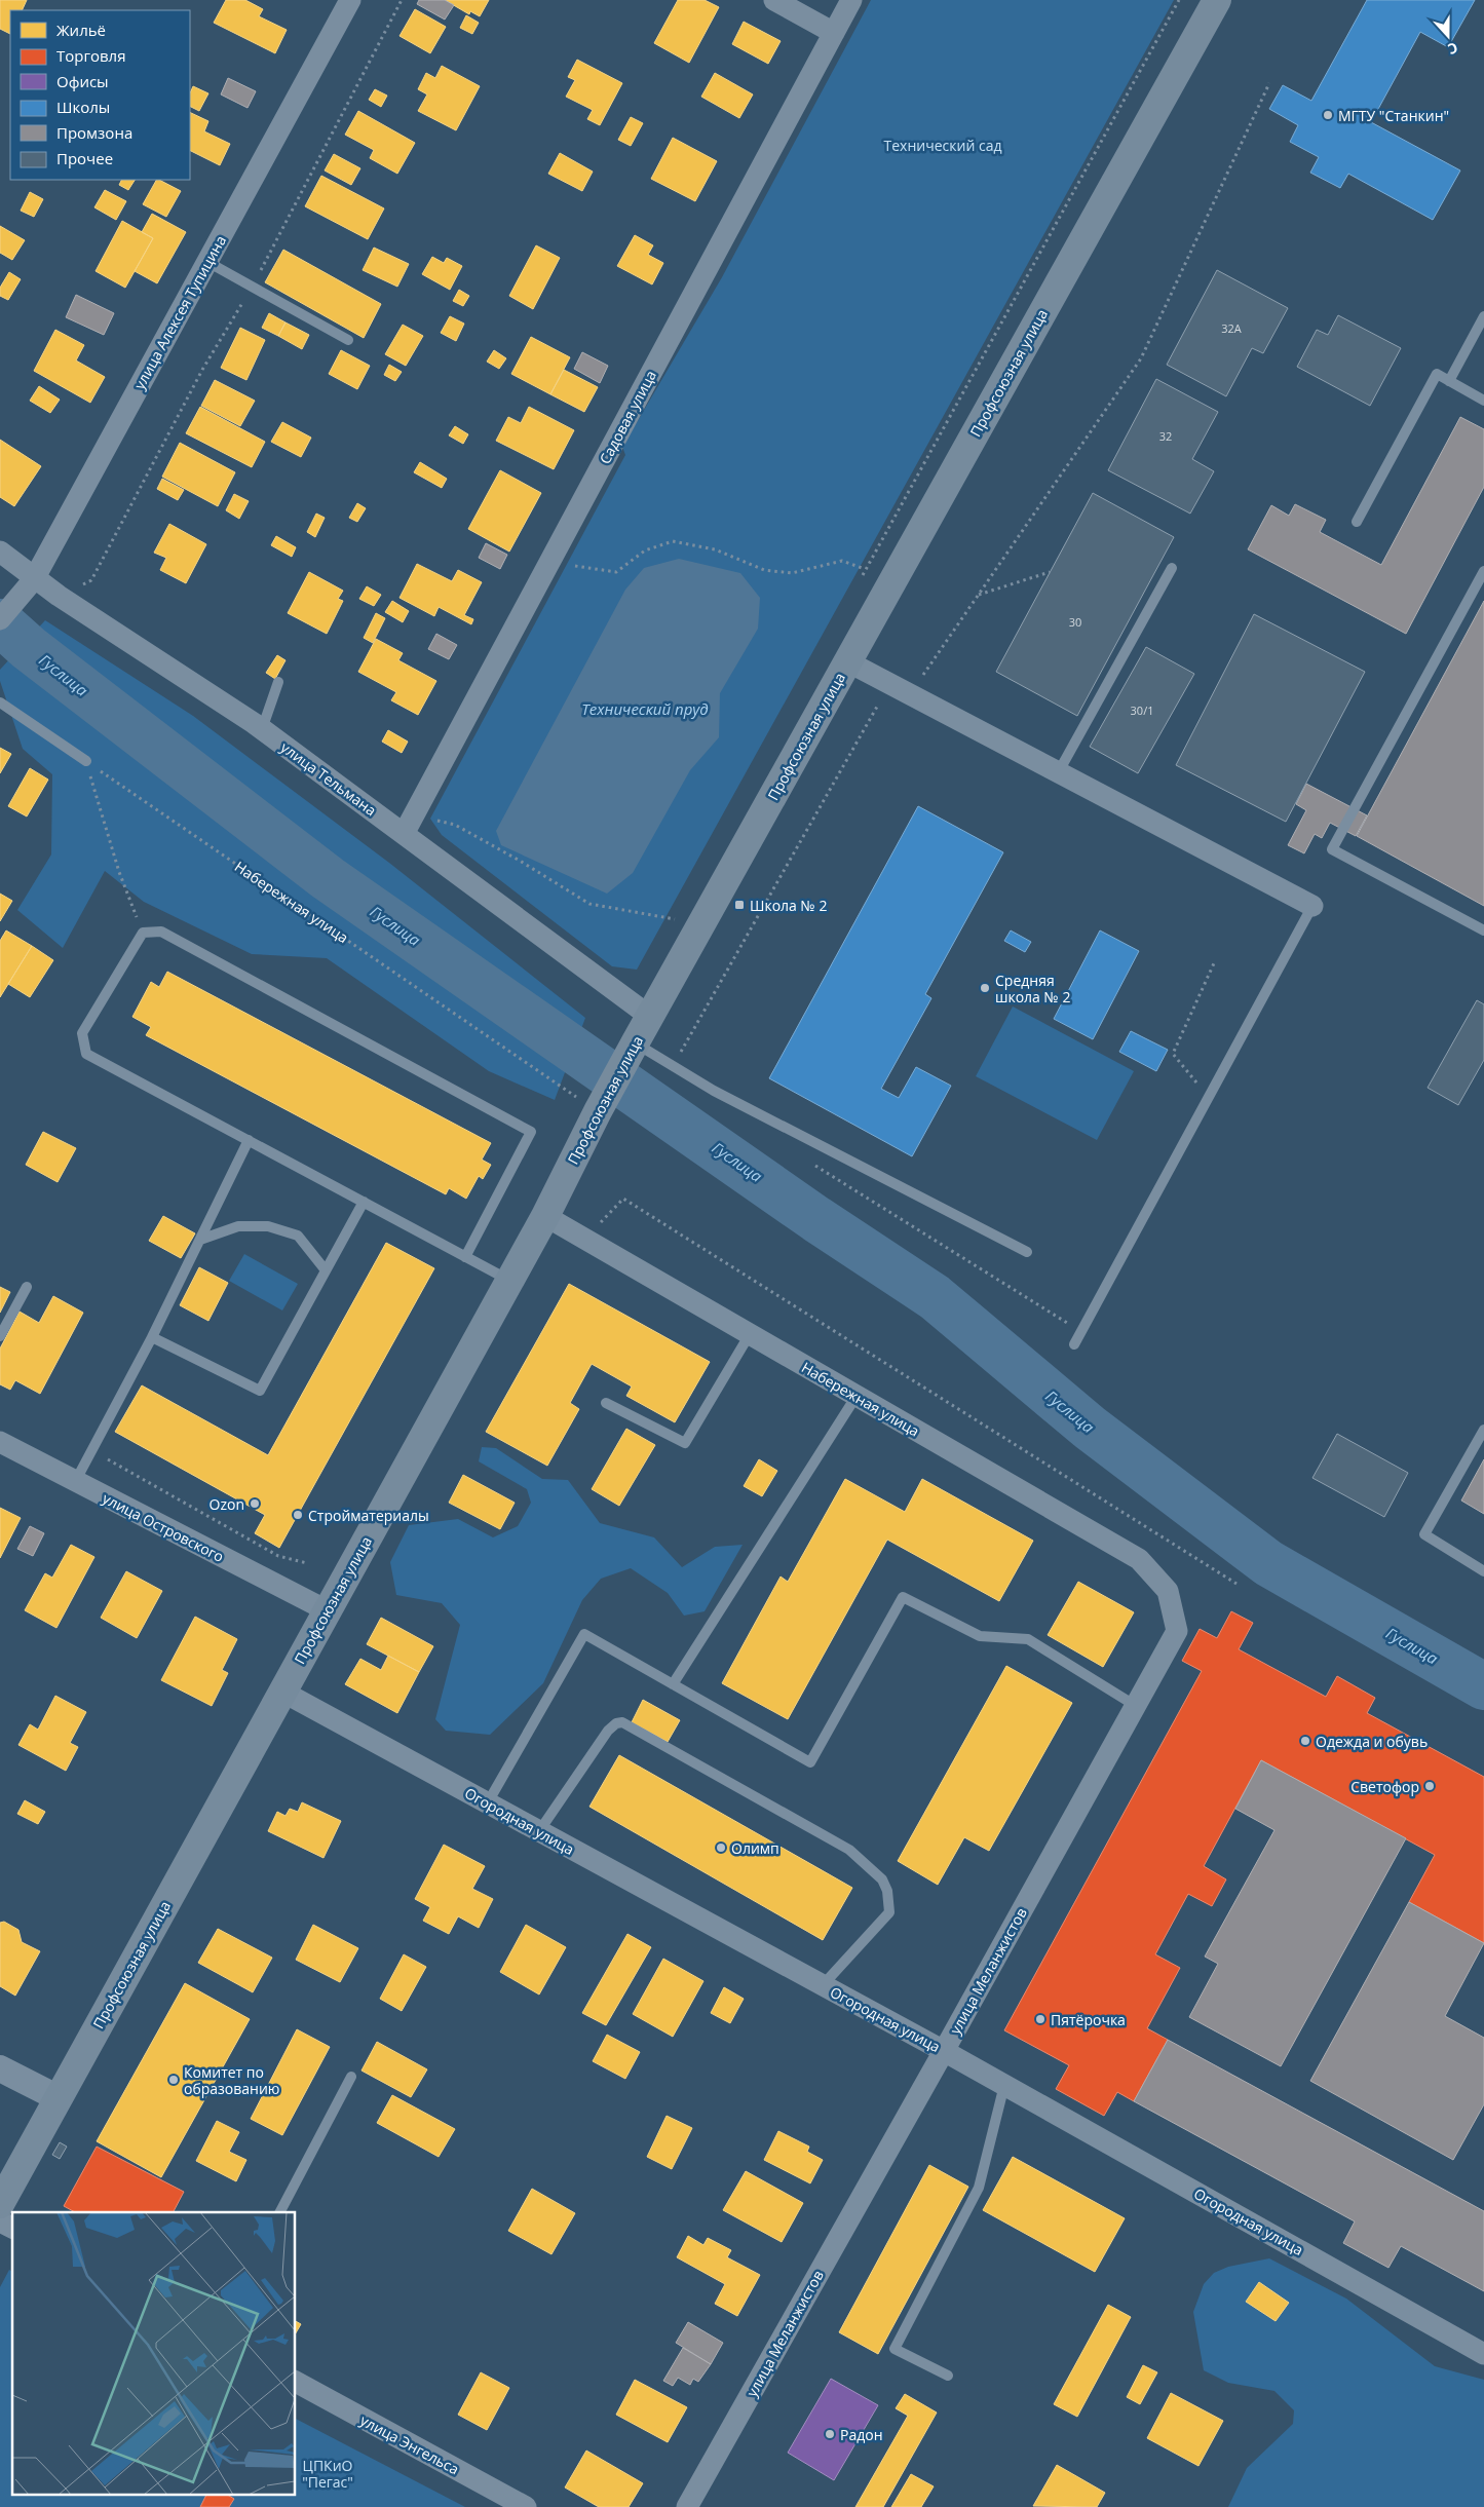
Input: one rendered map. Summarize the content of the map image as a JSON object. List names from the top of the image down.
{
  "streets": {
    "main road": ["Профсоюзная улица"],
    "street": [
      "улица Алексея Тупицина",
      "Садовая улица",
      "улица Тельмана",
      "Набережная улица",
      "улица Островского",
      "Огородная улица",
      "улица Меланжистов",
      "улица Энгельса"
    ]
  },
  "crossings": [
    ["улица Алексея Тупицина", "улица Тельмана"],
    ["Профсоюзная улица", "улица Тельмана"],
    ["Профсоюзная улица", "Набережная улица"],
    ["Профсоюзная улица", "улица Островского"],
    ["Профсоюзная улица", "Огородная улица"],
    ["Садовая улица", "улица Тельмана"],
    ["Набережная улица", "улица Меланжистов"],
    ["Огородная улица", "улица Меланжистов"]
  ],
  "water": ["Гуслица", "Технический пруд"],
  "parks": ["Технический сад", "ЦПКиО \"Пегас\""],
  "places": {
    "other": [
      "МГТУ \"Станкин\"",
      "Средняя школа № 2",
      "Ozon",
      "Стройматериалы",
      "Одежда и обувь",
      "Светофор",
      "Олимп",
      "Пятёрочка",
      "Комитет по образованию",
      "Радон"
    ],
    "transit": ["Школа № 2"]
  },
  "house_numbers": [
    "32А",
    "32",
    "30",
    "30/1"
  ],
  "legend": [
    "Жильё",
    "Торговля",
    "Офисы",
    "Школы",
    "Промзона",
    "Прочее"
  ],
  "north": "bottom"
}
